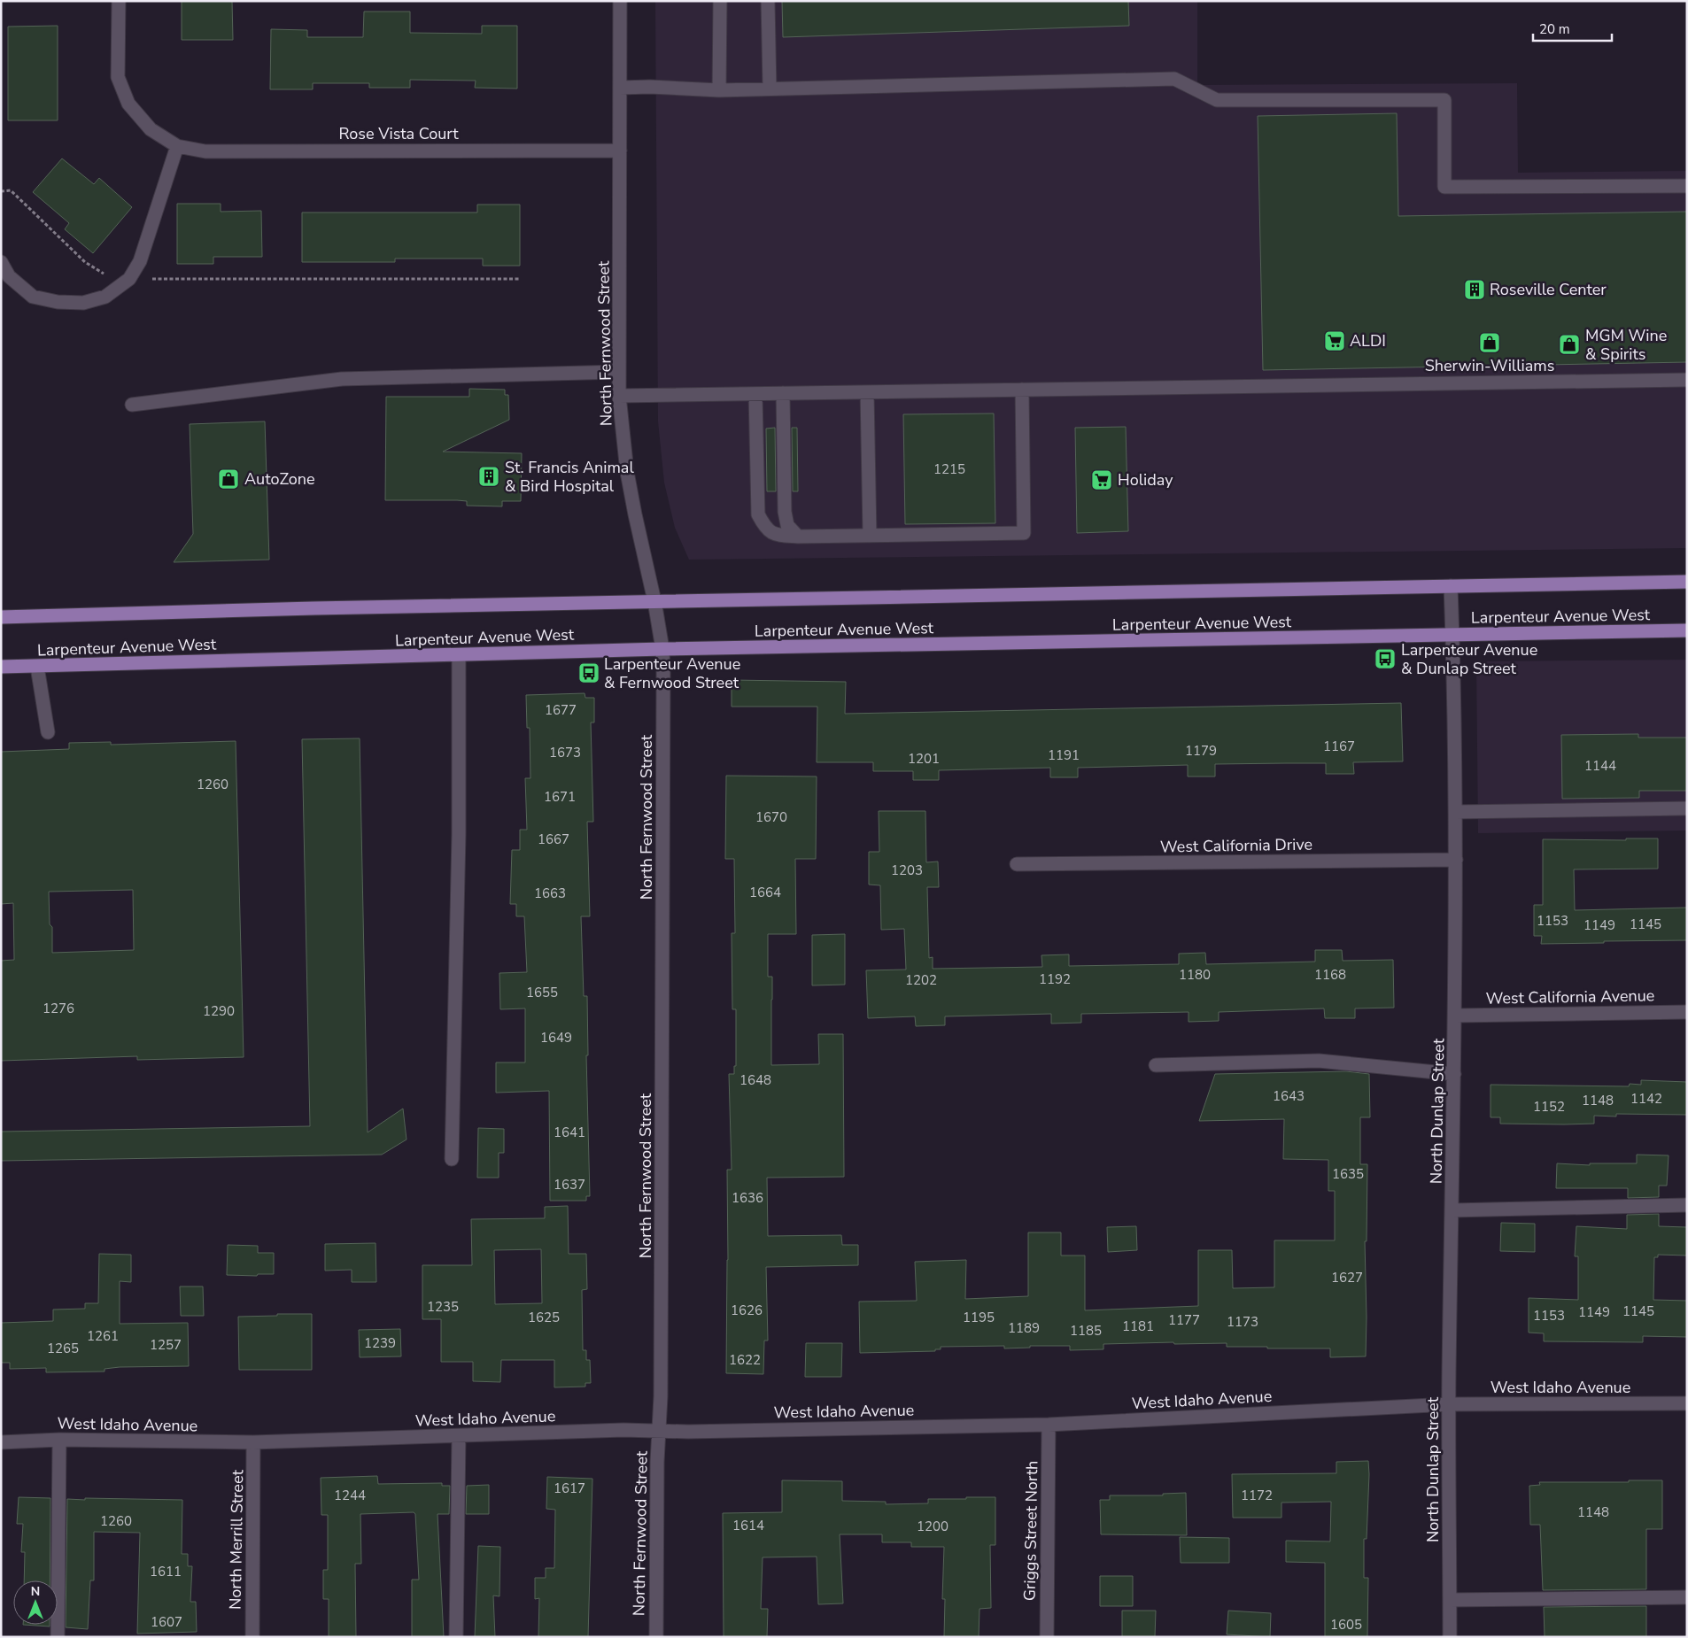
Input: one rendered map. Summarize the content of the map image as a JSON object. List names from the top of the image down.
{
  "streets": {
    "main road": ["Larpenteur Avenue West"],
    "street": [
      "Rose Vista Court",
      "North Fernwood Street",
      "West California Drive",
      "West California Avenue",
      "North Dunlap Street",
      "West Idaho Avenue",
      "Griggs Street North",
      "North Merrill Street"
    ]
  },
  "crossings": [
    ["Rose Vista Court", "North Fernwood Street"],
    ["North Fernwood Street", "Larpenteur Avenue West"],
    ["North Fernwood Street", "West Idaho Avenue"],
    ["Larpenteur Avenue West", "North Dunlap Street"],
    ["West California Drive", "North Dunlap Street"],
    ["West California Avenue", "North Dunlap Street"],
    ["North Dunlap Street", "West Idaho Avenue"],
    ["West Idaho Avenue", "Griggs Street North"],
    ["West Idaho Avenue", "North Merrill Street"]
  ],
  "places": {
    "building": ["Roseville Center", "St. Francis Animal & Bird Hospital"],
    "supermarket": ["ALDI", "Holiday"],
    "shop": ["Sherwin-Williams", "MGM Wine & Spirits", "AutoZone"],
    "bus stop": ["Larpenteur Avenue & Dunlap Street", "Larpenteur Avenue & Fernwood Street"]
  },
  "house_numbers": [
    "1215",
    "1677",
    "1167",
    "1179",
    "1673",
    "1191",
    "1201",
    "1144",
    "1260",
    "1671",
    "1670",
    "1667",
    "1203",
    "1664",
    "1663",
    "1153",
    "1145",
    "1149",
    "1180",
    "1168",
    "1192",
    "1202",
    "1655",
    "1276",
    "1290",
    "1649",
    "1648",
    "1643",
    "1142",
    "1148",
    "1152",
    "1641",
    "1635",
    "1637",
    "1636",
    "1627",
    "1235",
    "1626",
    "1145",
    "1149",
    "1153",
    "1625",
    "1195",
    "1177",
    "1173",
    "1181",
    "1189",
    "1185",
    "1261",
    "1239",
    "1257",
    "1265",
    "1622",
    "1617",
    "1244",
    "1172",
    "1148",
    "1260",
    "1614",
    "1200",
    "1611",
    "1607",
    "1605"
  ],
  "scale_bar": "20 m",
  "north": "top"
}
